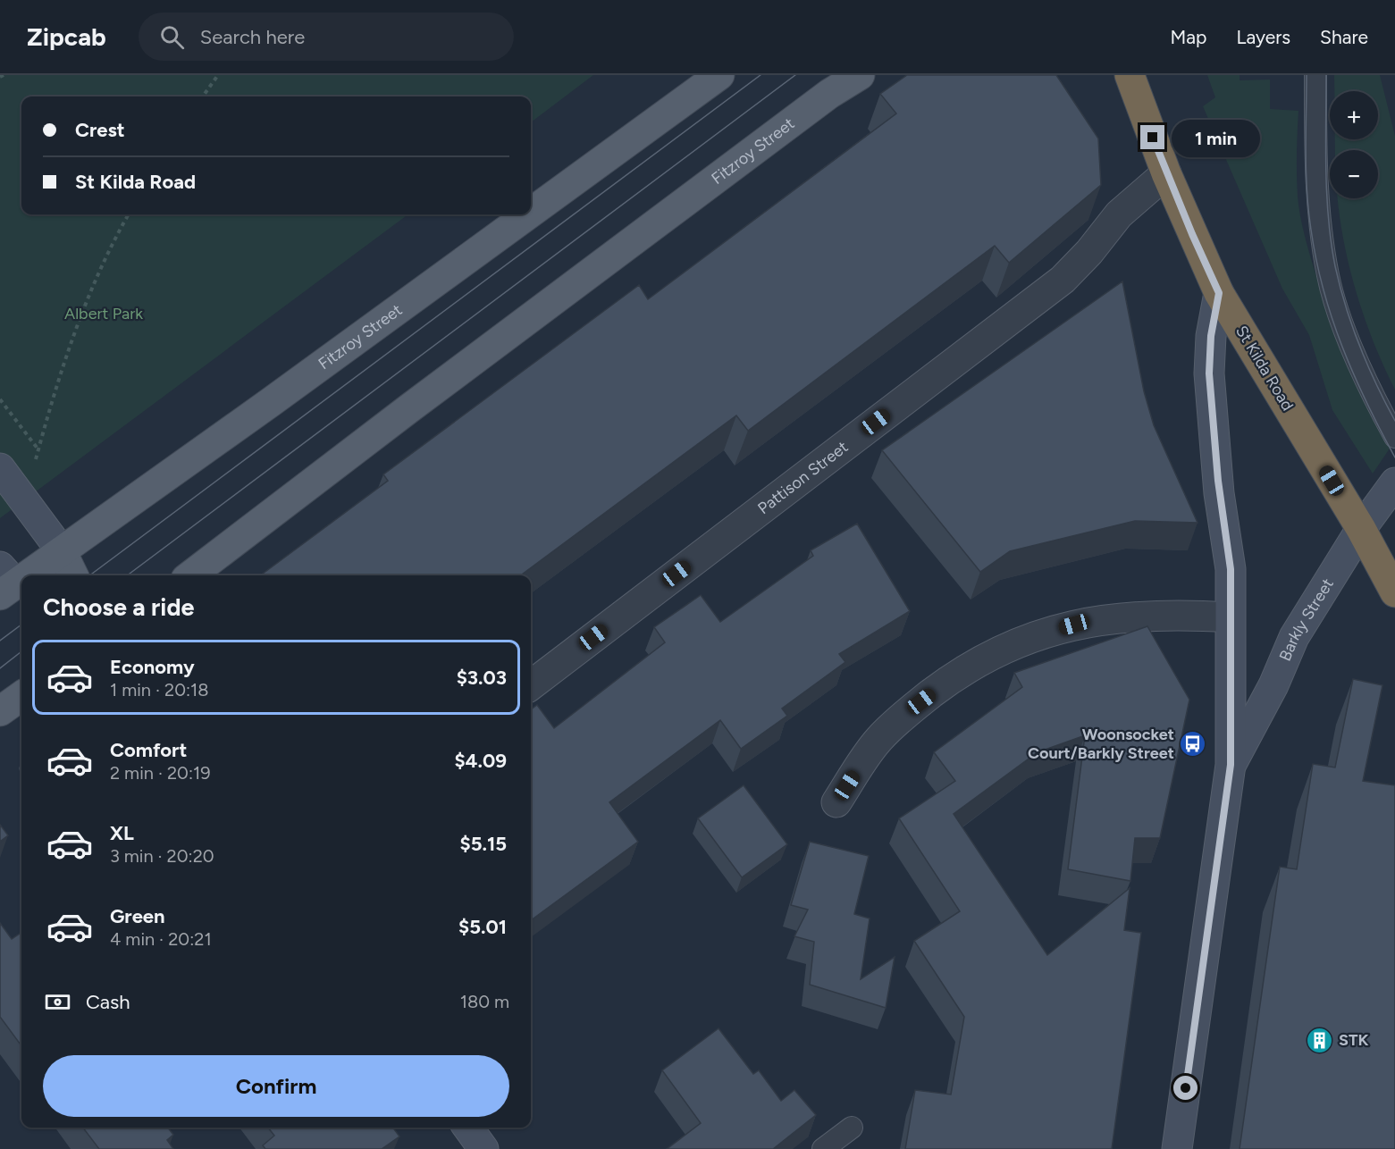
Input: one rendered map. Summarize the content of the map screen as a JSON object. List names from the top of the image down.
{
  "streets": {
    "highway": ["St Kilda Road"],
    "main road": ["Fitzroy Street", "Barkly Street"],
    "street": ["Pattison Street"]
  },
  "crossings": [
    ["St Kilda Road", "Pattison Street"],
    ["St Kilda Road", "Barkly Street"]
  ],
  "parks": ["Albert Park"],
  "places": {
    "bus stop": ["Woonsocket Court/Barkly Street"],
    "building": ["STK"]
  },
  "page": {
    "header": "Zipcab",
    "search": "Search here",
    "nav": ["Map", "Layers", "Share"],
    "map_buttons": ["+", "−"],
    "banner": ["Crest", "St Kilda Road"],
    "bubble": "1 min",
    "heading": "Choose a ride",
    "list": [
      {
        "name": "Economy",
        "note": "1 min · 20:18",
        "value": "$3.03"
      },
      {
        "name": "Comfort",
        "note": "2 min · 20:19",
        "value": "$4.09"
      },
      {
        "name": "XL",
        "note": "3 min · 20:20",
        "value": "$5.15"
      },
      {
        "name": "Green",
        "note": "4 min · 20:21",
        "value": "$5.01"
      }
    ],
    "pay": ["Cash", "180 m"],
    "buttons": "Confirm"
  }
}
